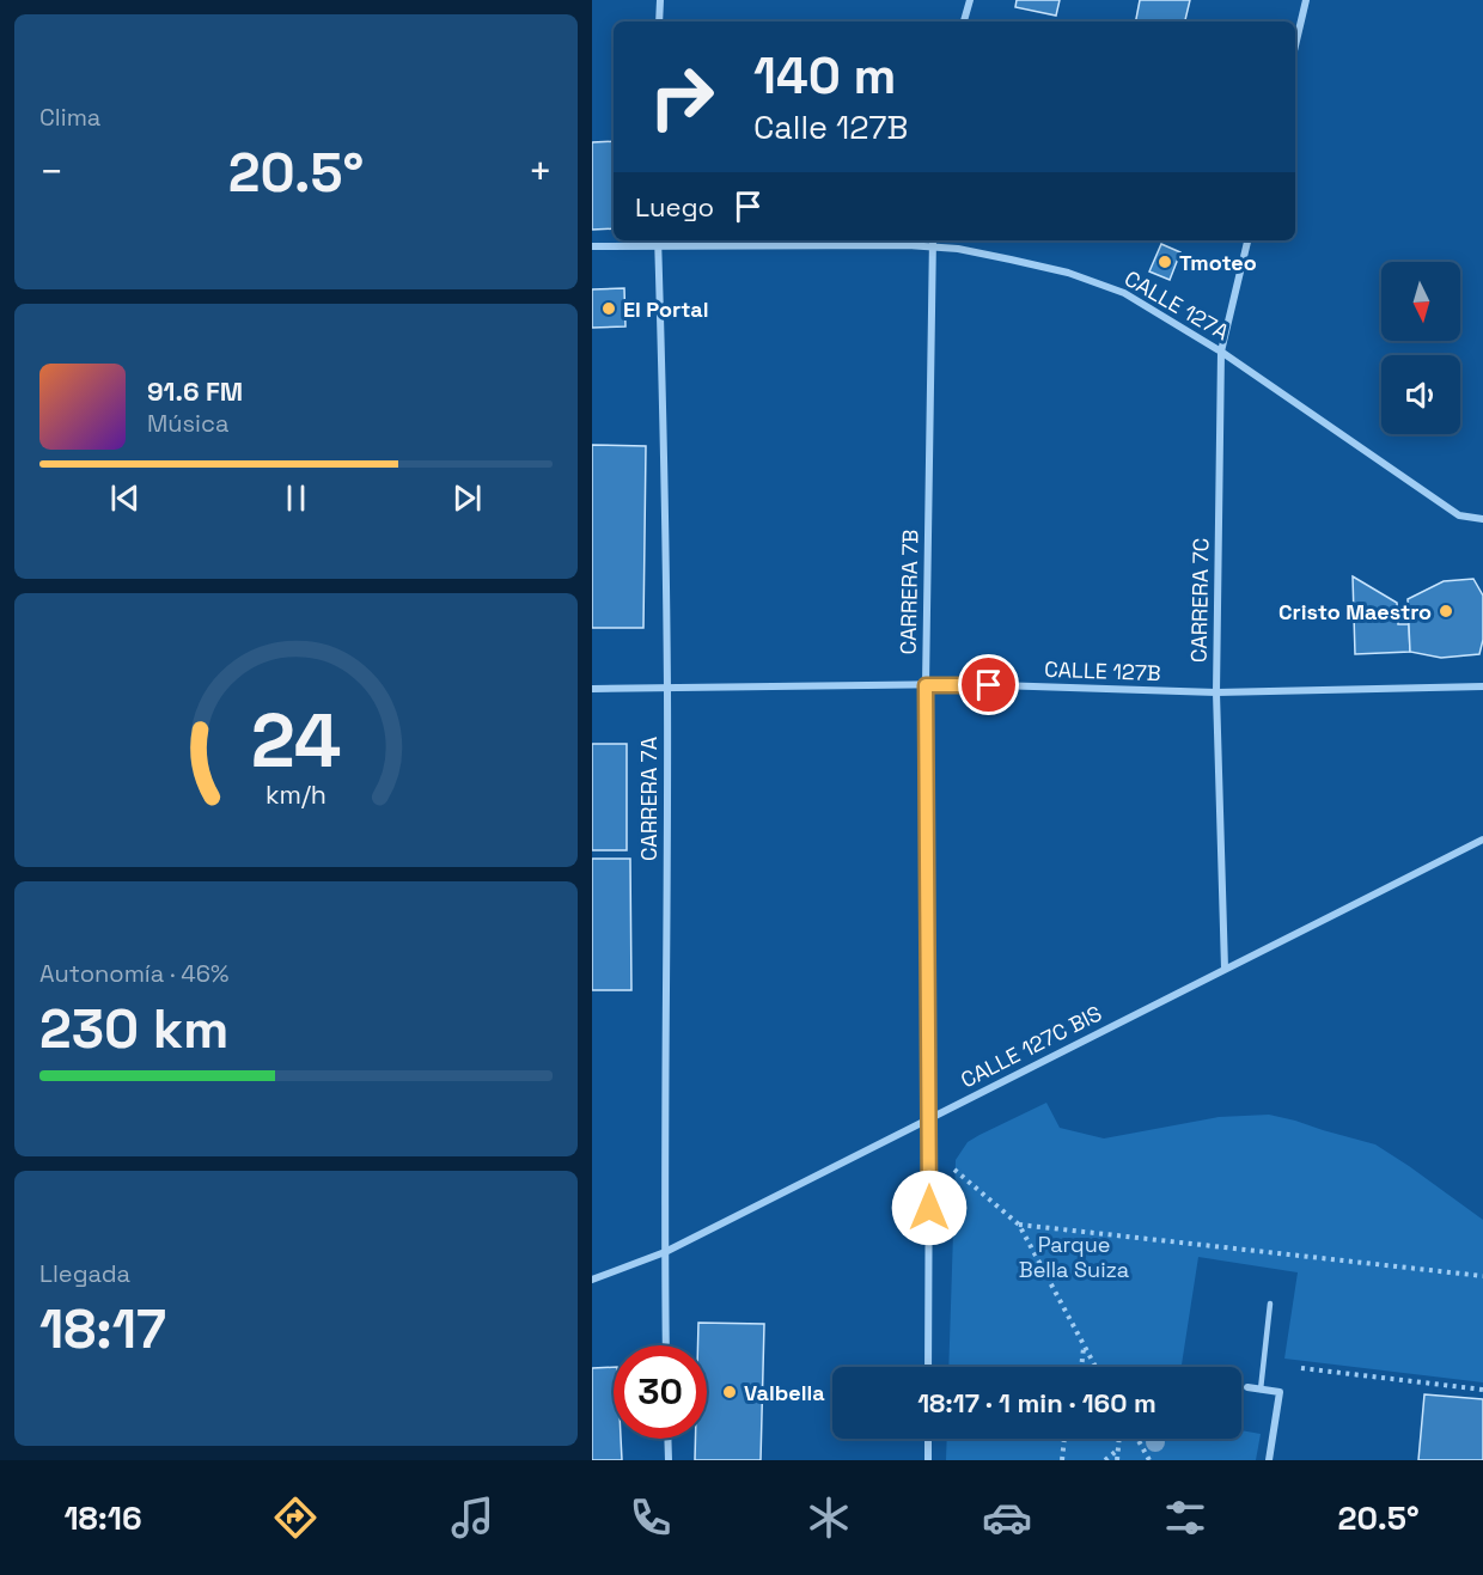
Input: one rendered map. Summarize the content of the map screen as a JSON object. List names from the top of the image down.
{
  "streets": {
    "street": [
      "CALLE 127A",
      "CARRERA 7B",
      "CARRERA 7C",
      "CALLE 127B",
      "CARRERA 7A",
      "CALLE 127C BIS"
    ]
  },
  "crossings": [
    ["CALLE 127A", "CARRERA 7B"],
    ["CALLE 127A", "CARRERA 7C"],
    ["CALLE 127A", "CARRERA 7A"],
    ["CARRERA 7B", "CALLE 127B"],
    ["CARRERA 7B", "CALLE 127C BIS"],
    ["CARRERA 7C", "CALLE 127B"],
    ["CARRERA 7C", "CALLE 127C BIS"],
    ["CALLE 127B", "CARRERA 7A"],
    ["CARRERA 7A", "CALLE 127C BIS"]
  ],
  "parks": ["Parque Bella Suiza"],
  "places": [
    "Tmoteo",
    "El Portal",
    "Cristo Maestro",
    "Valbella"
  ],
  "north": "bottom",
  "page": {
    "tile": [
      "Clima",
      ["Autonomía · 46%", "230 km"],
      ["Llegada", "18:17"]
    ],
    "turn": ["140 m", "Calle 127B"],
    "heat": ["−", "20.5°", "+"],
    "then": "Luego",
    "song": ["91.6 FM", "Música"],
    "limit": "30",
    "trip": "18:17 · 1 min · 160 m",
    "tabs": ["18:16", "20.5°"],
    "gauge": ["24", "km/h"]
  }
}
